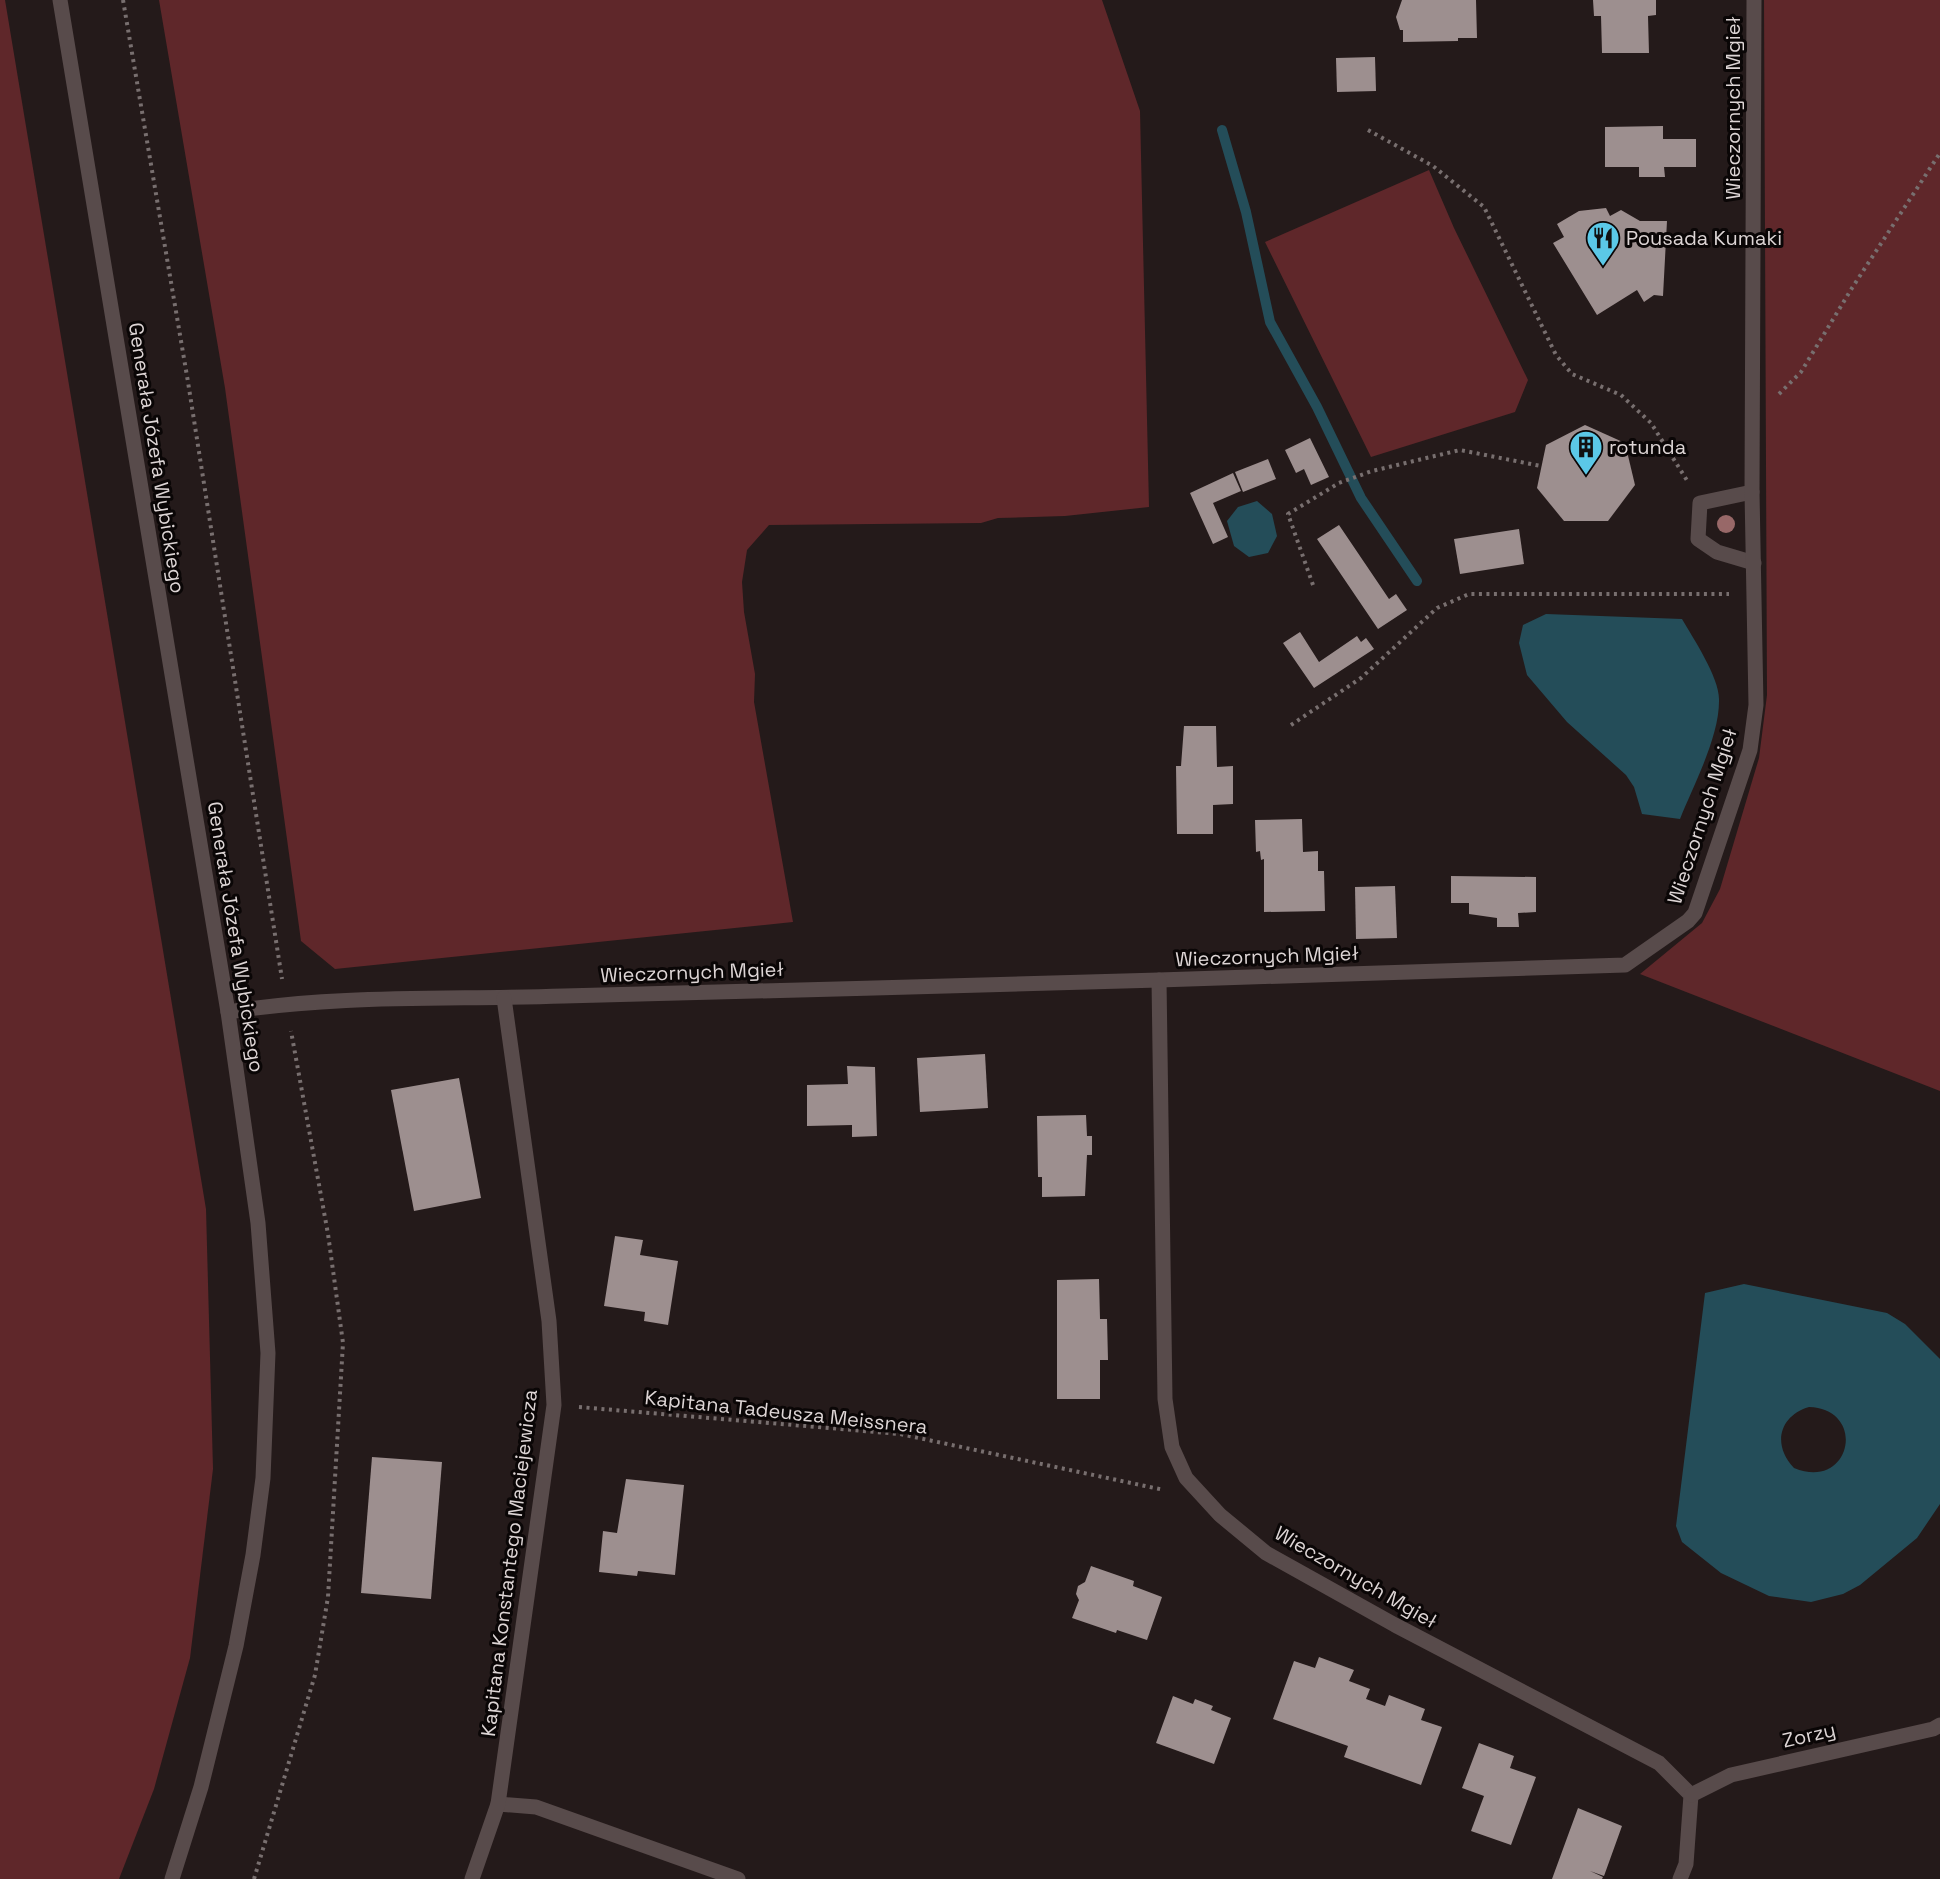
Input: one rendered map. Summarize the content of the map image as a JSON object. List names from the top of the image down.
{
  "streets": {
    "street": [
      "Wieczornych Mgieł",
      "Generała Józefa Wybickiego",
      "Kapitana Konstantego Maciejewicza",
      "Zorzy"
    ],
    "path": ["Kapitana Tadeusza Meissnera"]
  },
  "crossings": [
    ["Wieczornych Mgieł", "Generała Józefa Wybickiego"],
    ["Wieczornych Mgieł", "Kapitana Tadeusza Meissnera"],
    ["Wieczornych Mgieł", "Kapitana Konstantego Maciejewicza"],
    ["Wieczornych Mgieł", "Zorzy"],
    ["Kapitana Tadeusza Meissnera", "Kapitana Konstantego Maciejewicza"]
  ],
  "places": {
    "restaurant": ["Pousada Kumaki"],
    "building": ["rotunda"]
  }
}
